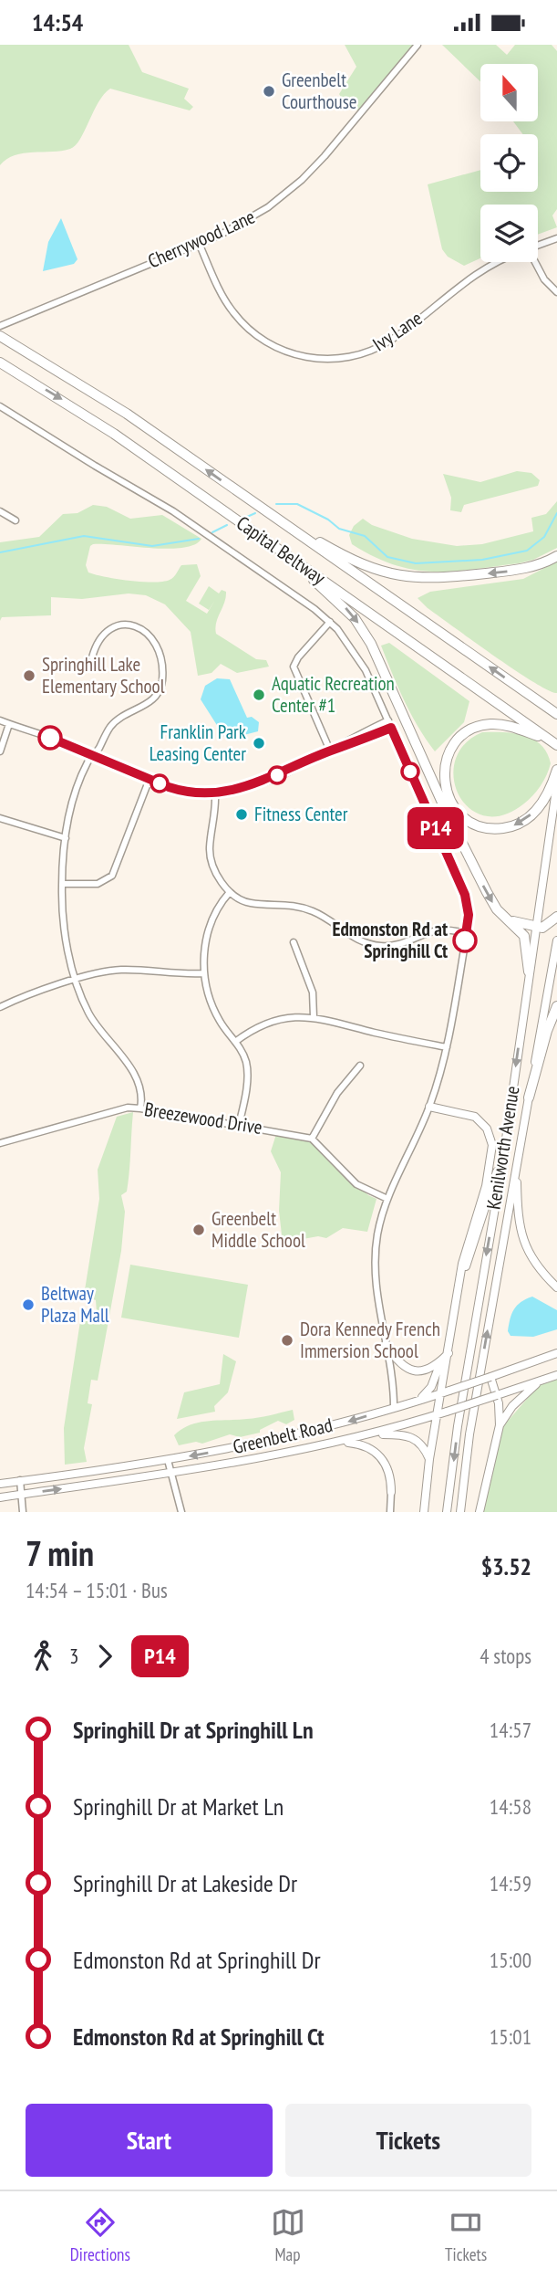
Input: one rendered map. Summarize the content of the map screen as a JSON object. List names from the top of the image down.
{
  "streets": {
    "highway": ["Capital Beltway"],
    "main road": ["Kenilworth Avenue", "Greenbelt Road"],
    "street": ["Cherrywood Lane", "Ivy Lane", "Breezewood Drive"]
  },
  "crossings": [
    ["Cherrywood Lane", "Ivy Lane"]
  ],
  "places": [
    "Greenbelt Courthouse",
    "Springhill Lake Elementary School",
    "Aquatic Recreation Center #1",
    "Franklin Park Leasing Center",
    "Fitness Center",
    "Edmonston Rd at Springhill Ct",
    "Greenbelt Middle School",
    "Beltway Plaza Mall",
    "Dora Kennedy French Immersion School"
  ],
  "lines": ["bus line P14"],
  "north": "top",
  "page": {
    "status": "14:54",
    "on_map": "P14",
    "heading": ["7 min", "14:54 – 15:01 · Bus", "$3.52"],
    "legs": ["3", "P14", "4 stops"],
    "list": [
      {
        "name": "Springhill Dr at Springhill Ln",
        "value": "14:57"
      },
      {
        "name": "Springhill Dr at Market Ln",
        "value": "14:58"
      },
      {
        "name": "Springhill Dr at Lakeside Dr",
        "value": "14:59"
      },
      {
        "name": "Edmonston Rd at Springhill Dr",
        "value": "15:00"
      },
      {
        "name": "Edmonston Rd at Springhill Ct",
        "value": "15:01"
      }
    ],
    "buttons": ["Start", "Tickets"],
    "tabs": ["Directions", "Map", "Tickets"]
  }
}
